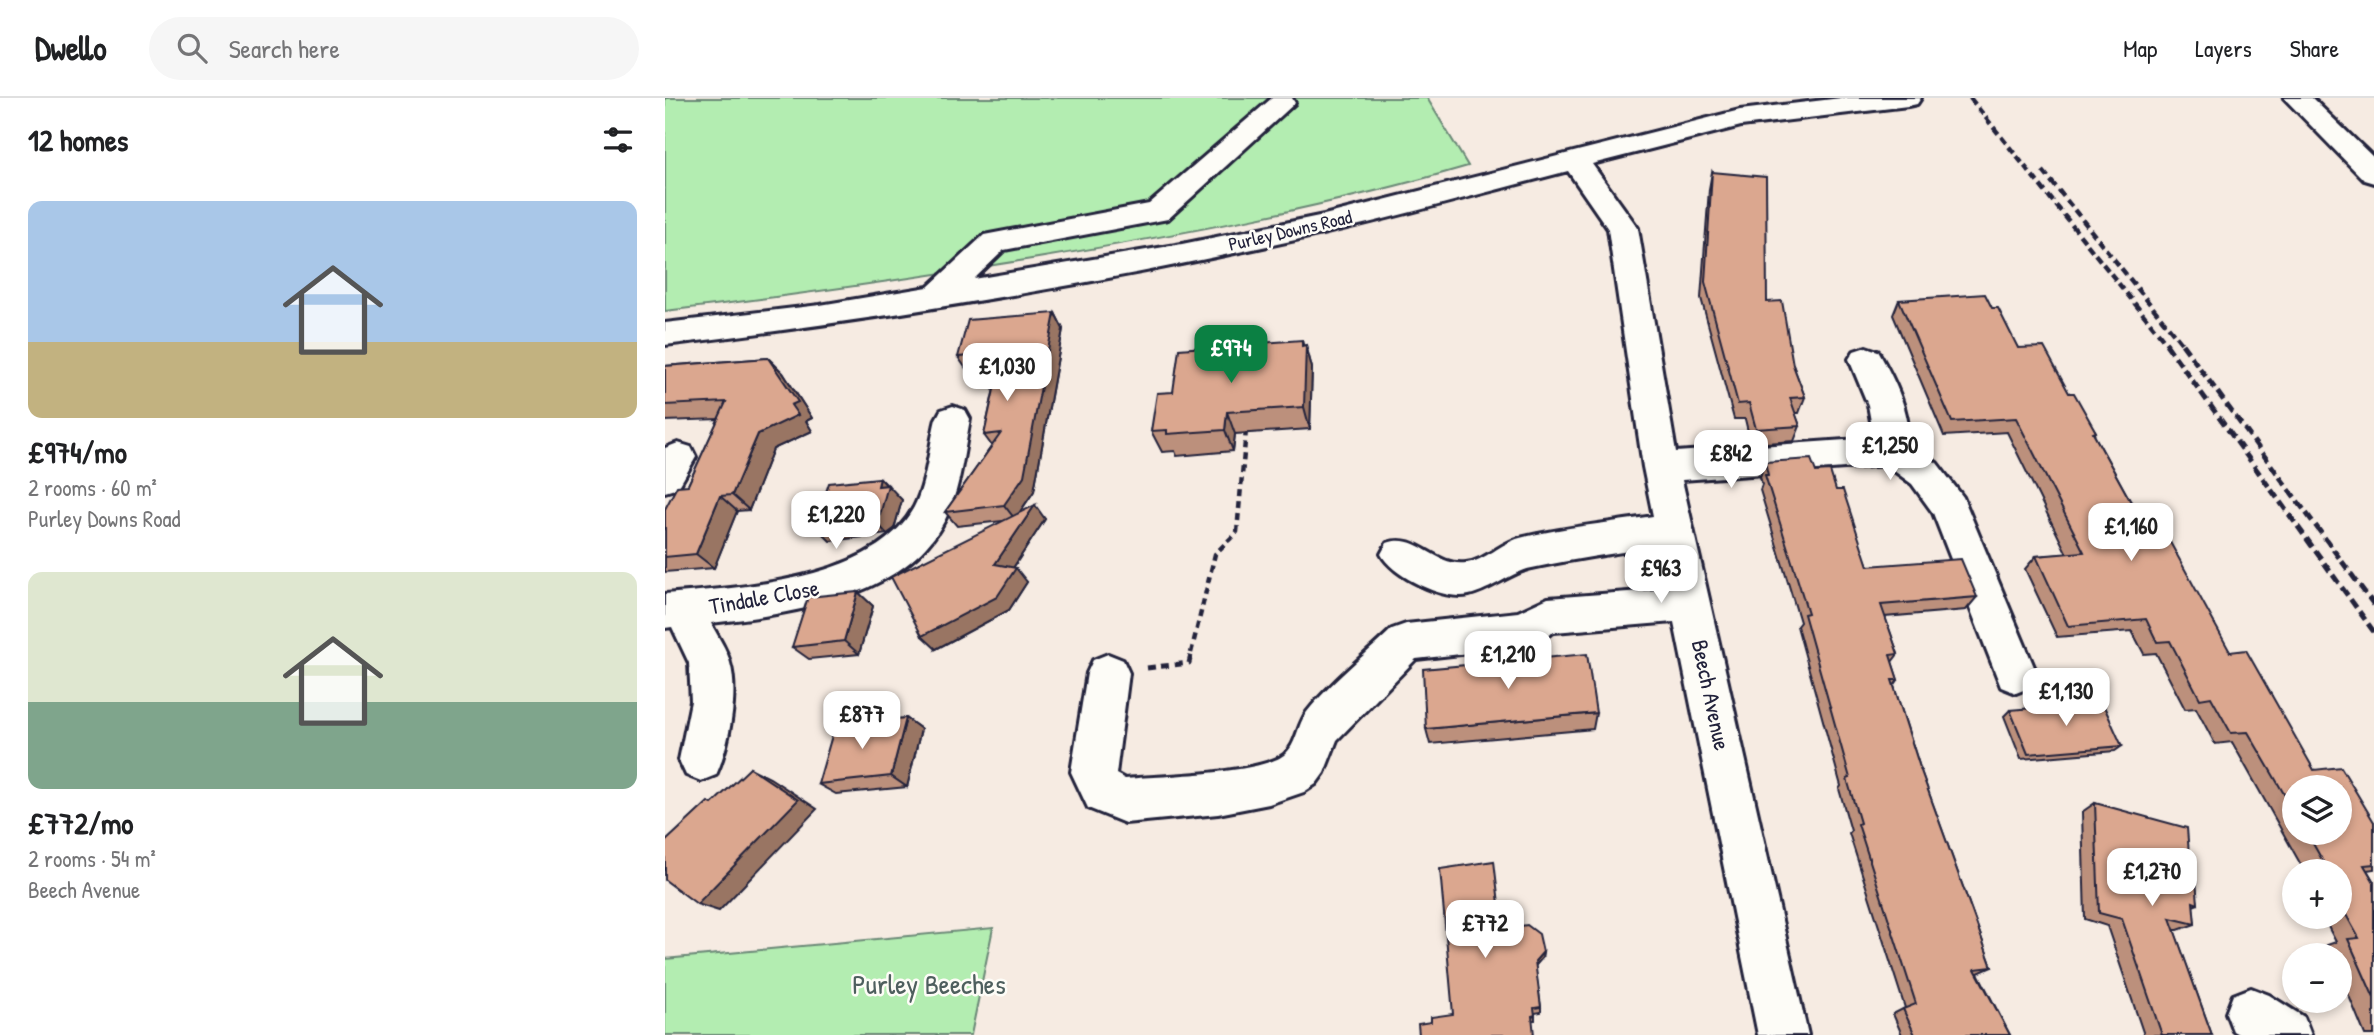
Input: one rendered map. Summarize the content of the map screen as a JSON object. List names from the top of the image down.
{
  "streets": {
    "street": ["Purley Downs Road", "Tindale Close", "Beech Avenue"]
  },
  "crossings": [
    ["Purley Downs Road", "Beech Avenue"]
  ],
  "parks": ["Purley Beeches"],
  "page": {
    "header": "Dwello",
    "search": "Search here",
    "nav": ["Map", "Layers", "Share"],
    "heading": "12 homes",
    "list": [
      {
        "name": "£974/mo",
        "note": "2 rooms · 60 m² · Purley Downs Road"
      },
      {
        "name": "£772/mo",
        "note": "2 rooms · 54 m² · Beech Avenue"
      }
    ],
    "price": [
      "£974",
      "£1,030",
      "£1,250",
      "£842",
      "£1,220",
      "£1,160",
      "£963",
      "£1,210",
      "£1,130",
      "£877",
      "£1,270",
      "£772"
    ],
    "map_buttons": ["+", "−"]
  }
}
